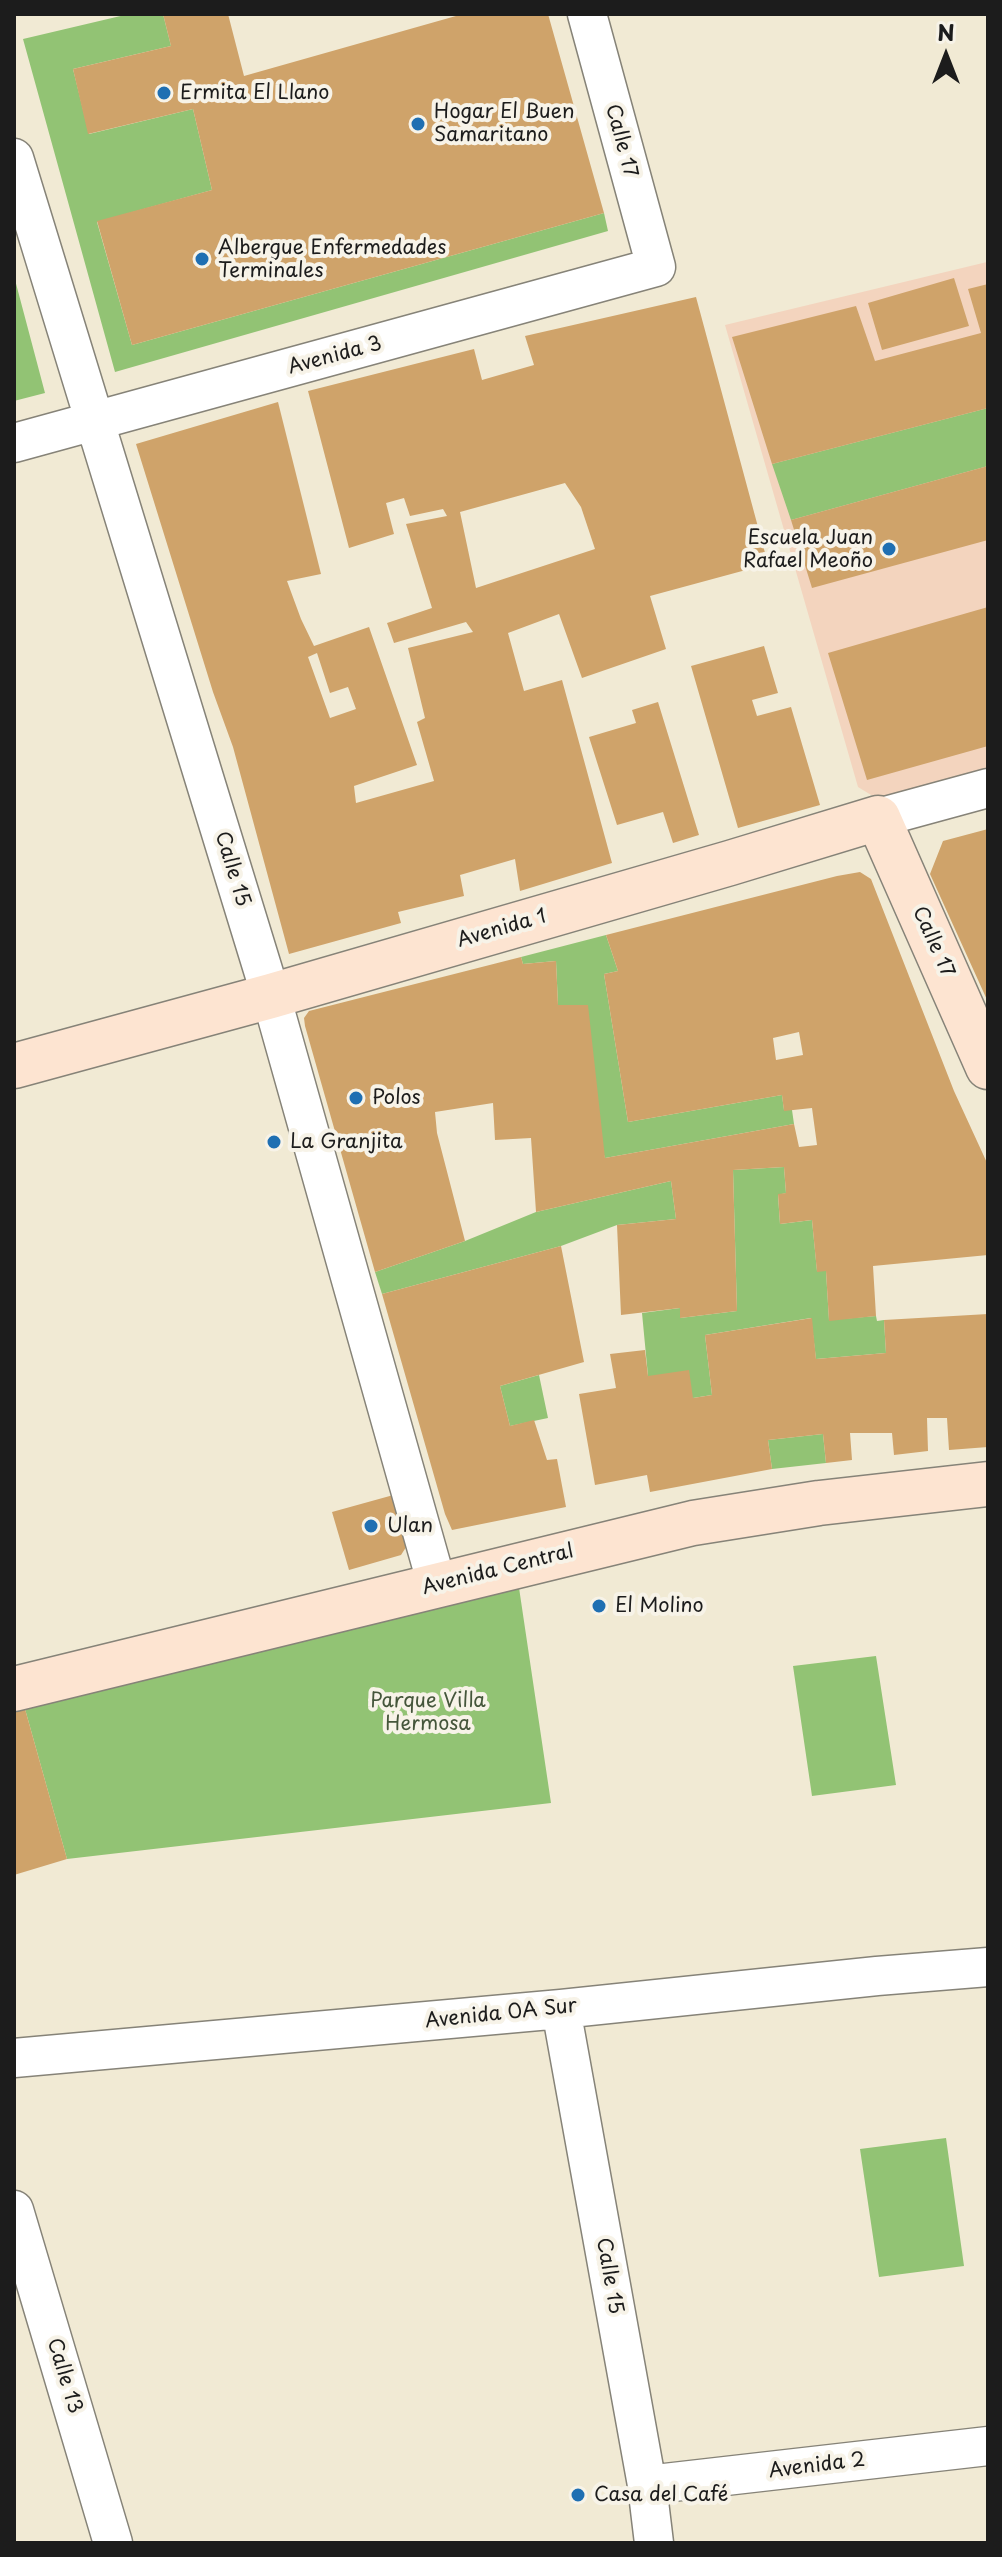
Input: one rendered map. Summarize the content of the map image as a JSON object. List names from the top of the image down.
{
  "streets": {
    "main road": ["Calle 17", "Avenida 1", "Avenida Central"],
    "street": [
      "Avenida 3",
      "Calle 15",
      "Avenida 0A Sur",
      "Calle 13",
      "Avenida 2"
    ]
  },
  "crossings": [
    ["Calle 17", "Avenida 3"],
    ["Calle 17", "Avenida 1"],
    ["Avenida 3", "Calle 15"],
    ["Calle 15", "Avenida 1"],
    ["Calle 15", "Avenida Central"],
    ["Calle 15", "Avenida 0A Sur"],
    ["Calle 15", "Avenida 2"]
  ],
  "parks": ["Parque Villa Hermosa"],
  "places": [
    "Ermita El Llano",
    "Hogar El Buen Samaritano",
    "Albergue Enfermedades Terminales",
    "Escuela Juan Rafael Meoño",
    "Polos",
    "La Granjita",
    "Ulan",
    "El Molino",
    "Casa del Café"
  ],
  "north": "top"
}
